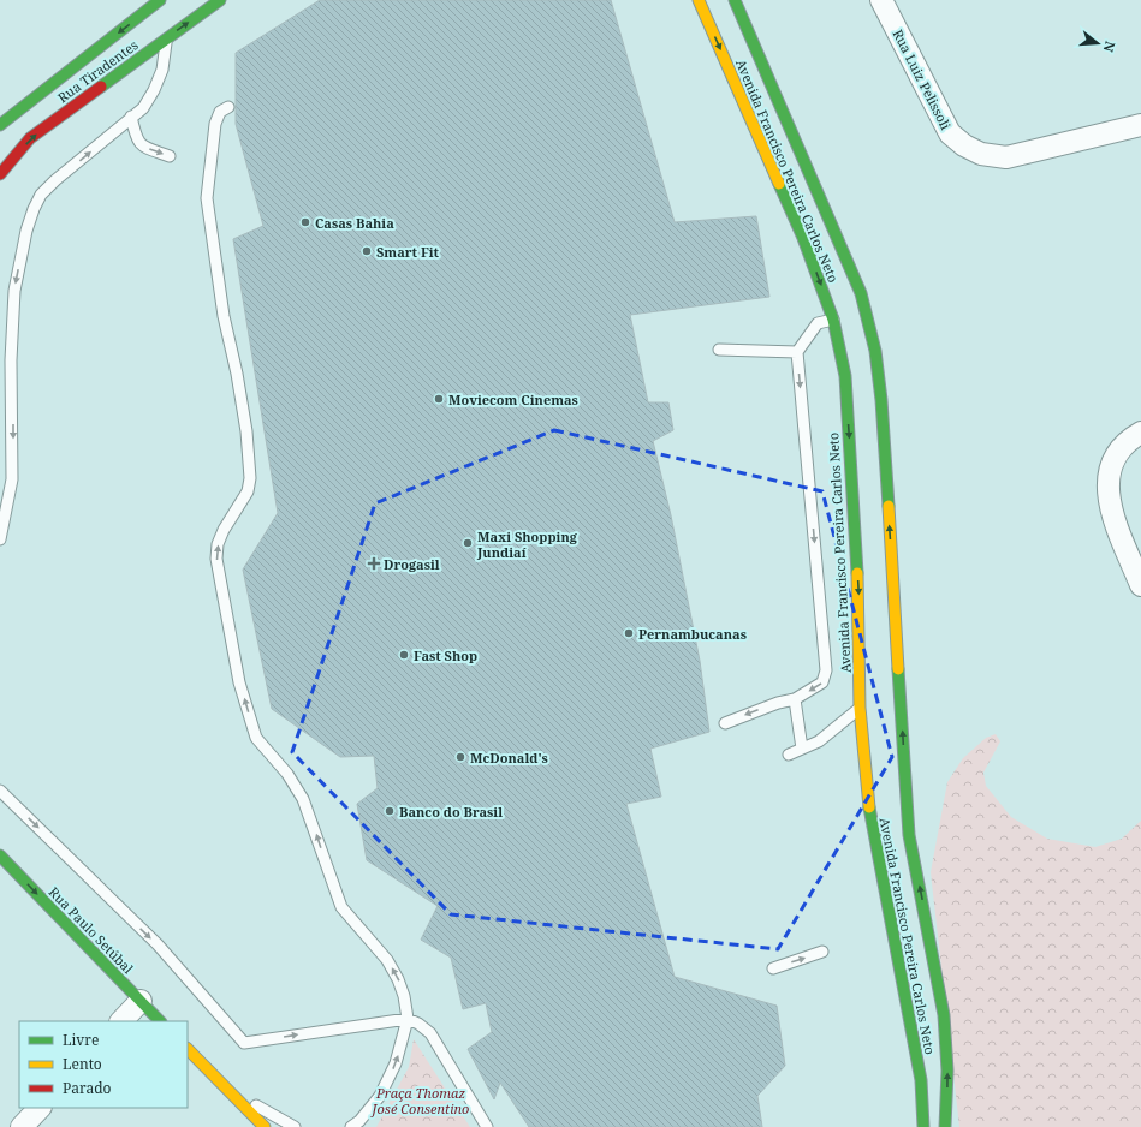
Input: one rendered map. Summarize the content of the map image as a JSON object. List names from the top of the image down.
{
  "streets": {
    "street": [
      "Rua Tiradentes",
      "Rua Luiz Pelissoli",
      "Avenida Francisco Pereira Carlos Neto",
      "Rua Paulo Setúbal"
    ]
  },
  "one_way": ["Rua Paulo Setúbal"],
  "parks": ["Praça Thomaz José Consentino"],
  "places": {
    "other": [
      "Casas Bahia",
      "Smart Fit",
      "Moviecom Cinemas",
      "Maxi Shopping Jundiaí",
      "Pernambucanas",
      "Fast Shop",
      "McDonald's",
      "Banco do Brasil"
    ],
    "health": ["Drogasil"]
  },
  "legend": ["Livre", "Lento", "Parado"],
  "north": "right"
}
